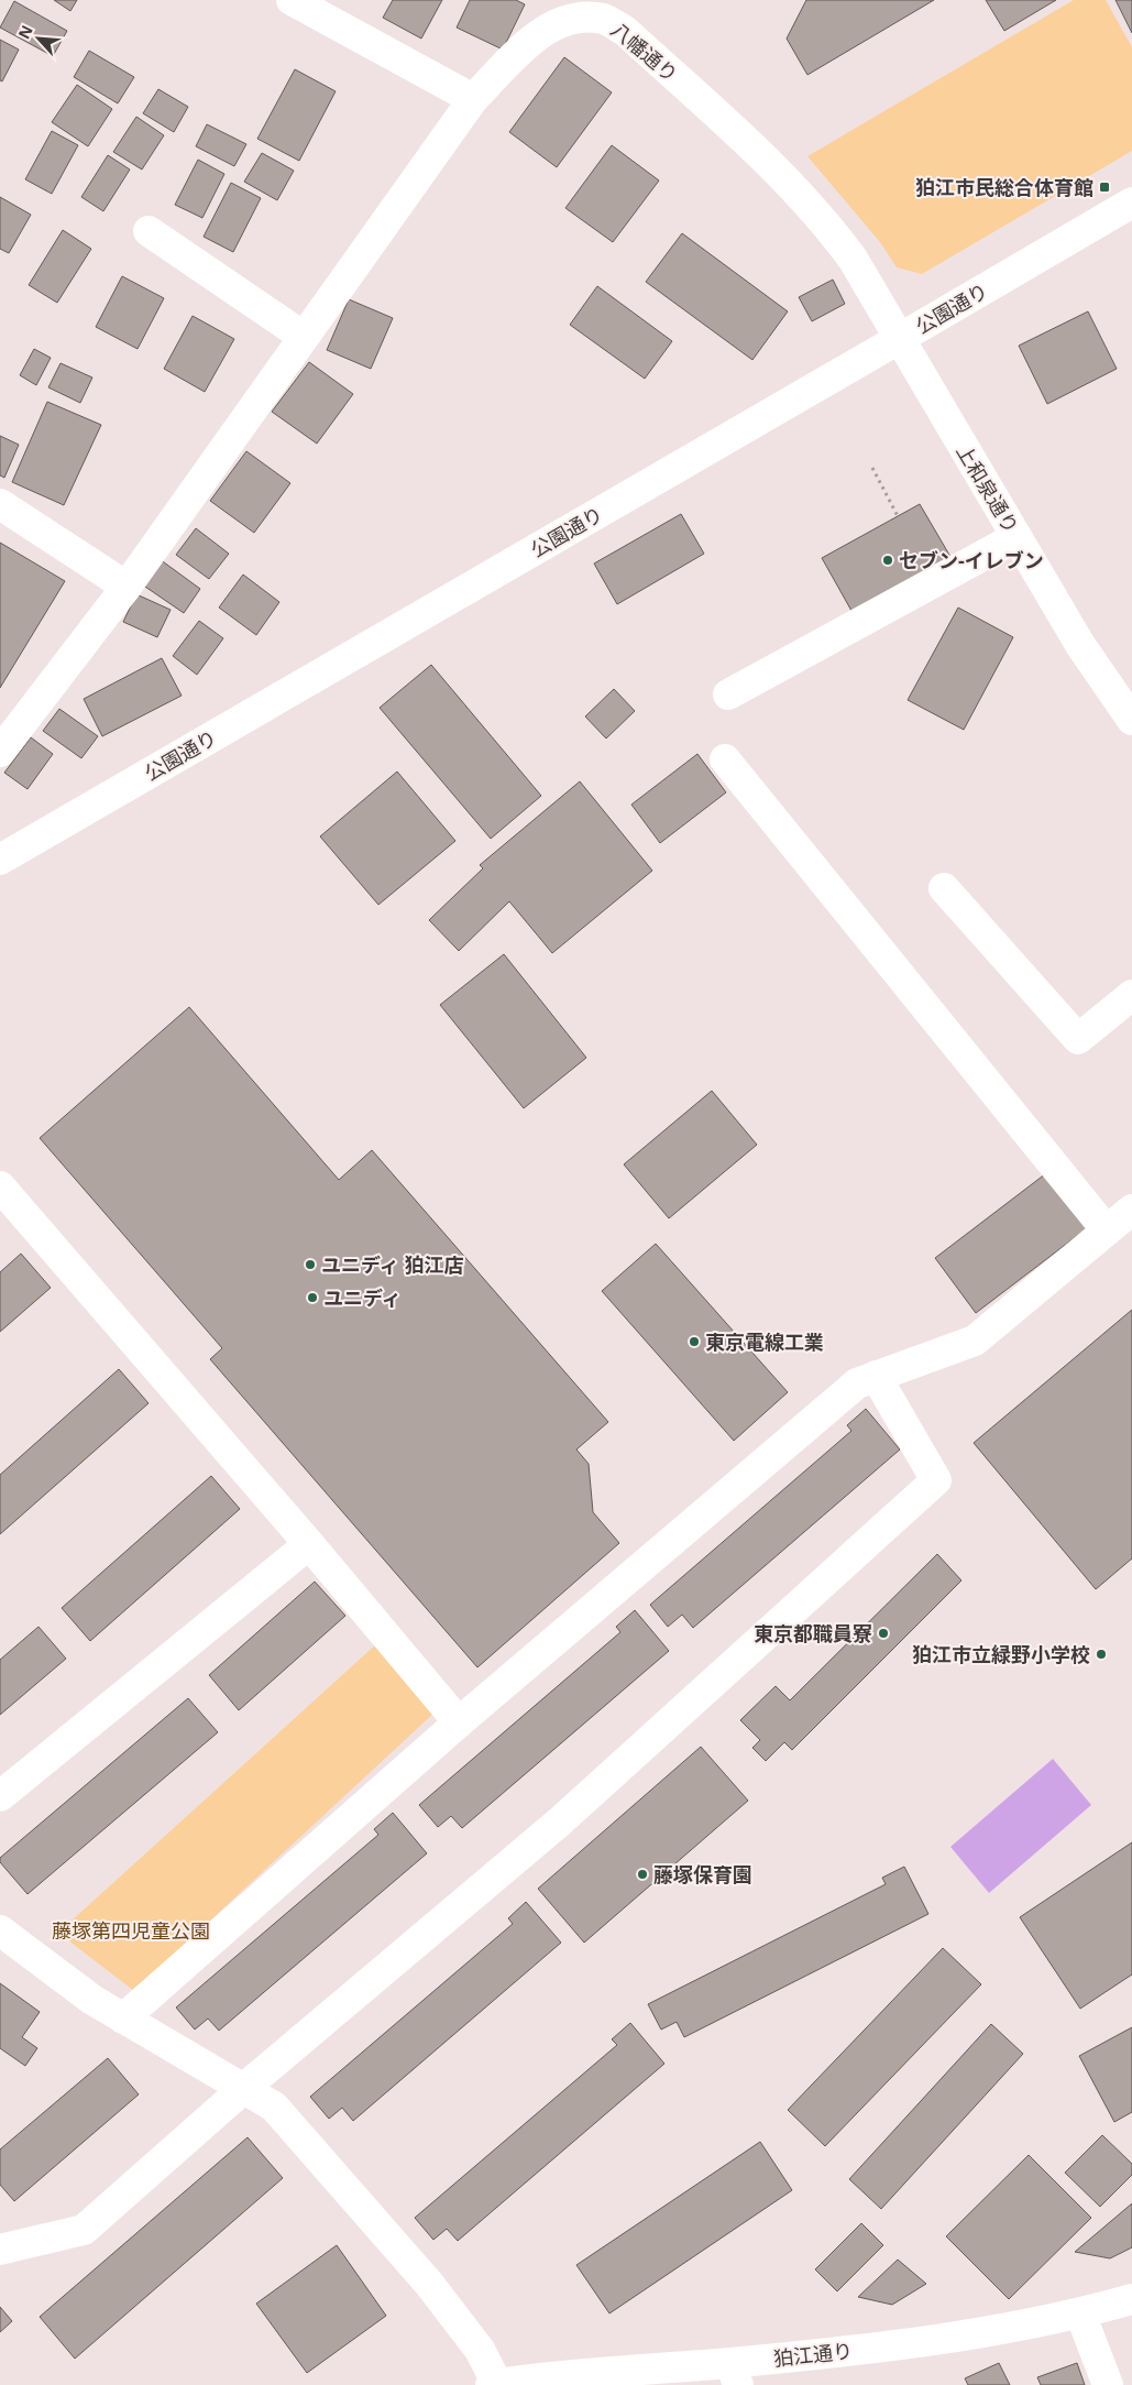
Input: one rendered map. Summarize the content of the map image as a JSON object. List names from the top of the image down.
{
  "streets": {
    "street": [
      "八幡通り",
      "公園通り",
      "上和泉通り",
      "狛江通り"
    ]
  },
  "crossings": [
    ["八幡通り", "公園通り"],
    ["八幡通り", "上和泉通り"],
    ["公園通り", "上和泉通り"]
  ],
  "parks": ["藤塚第四児童公園"],
  "places": {
    "transit": ["狛江市民総合体育館"],
    "other": [
      "セブン-イレブン",
      "ユニディ 狛江店",
      "ユニディ",
      "東京電線工業",
      "東京都職員寮",
      "狛江市立緑野小学校",
      "藤塚保育園"
    ]
  },
  "north": "top left"
}
